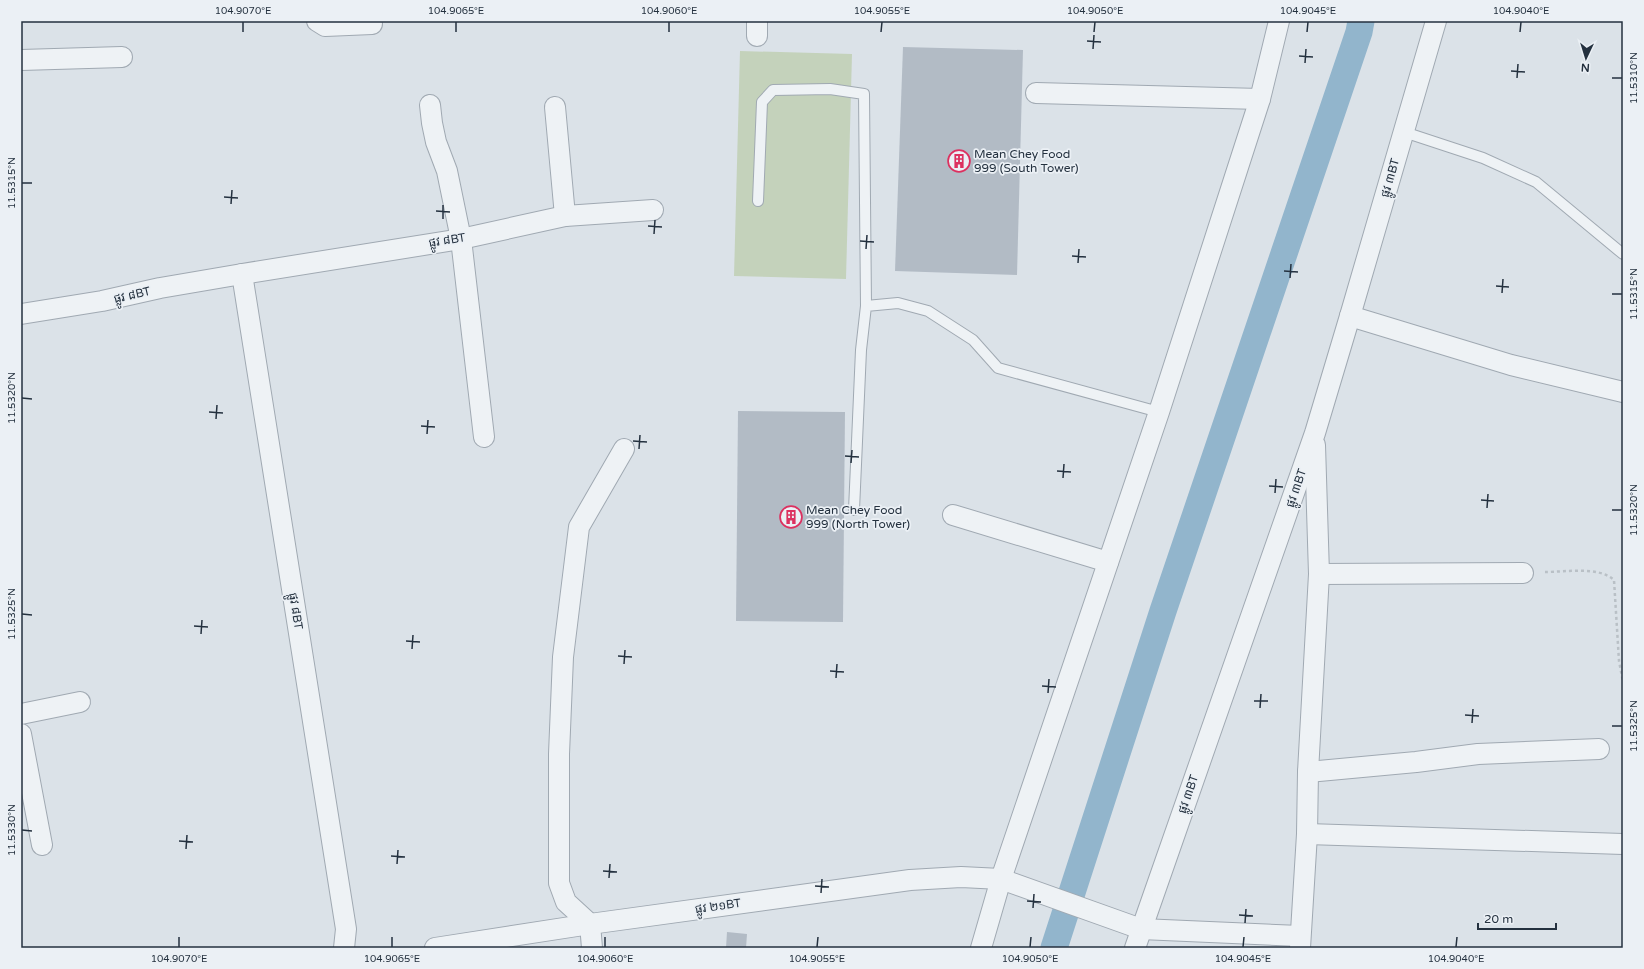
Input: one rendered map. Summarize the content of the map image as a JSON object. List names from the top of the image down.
{
  "streets": {
    "street": ["ផ្លូវ ៣BT", "ផ្លូវ ៨BT", "ផ្លូវ ២១BT"]
  },
  "crossings": [
    ["ផ្លូវ ៣BT", "ផ្លូវ ២១BT"]
  ],
  "places": {
    "building": ["Mean Chey Food 999 (South Tower)", "Mean Chey Food 999 (North Tower)"]
  },
  "scale_bar": "20 m",
  "north": "bottom",
  "coordinates": [
    "104.9070°E",
    "104.9065°E",
    "104.9060°E",
    "104.9055°E",
    "104.9050°E",
    "104.9045°E",
    "104.9040°E",
    "11.5310°N",
    "11.5315°N",
    "11.5320°N",
    "11.5325°N",
    "11.5330°N"
  ]
}
